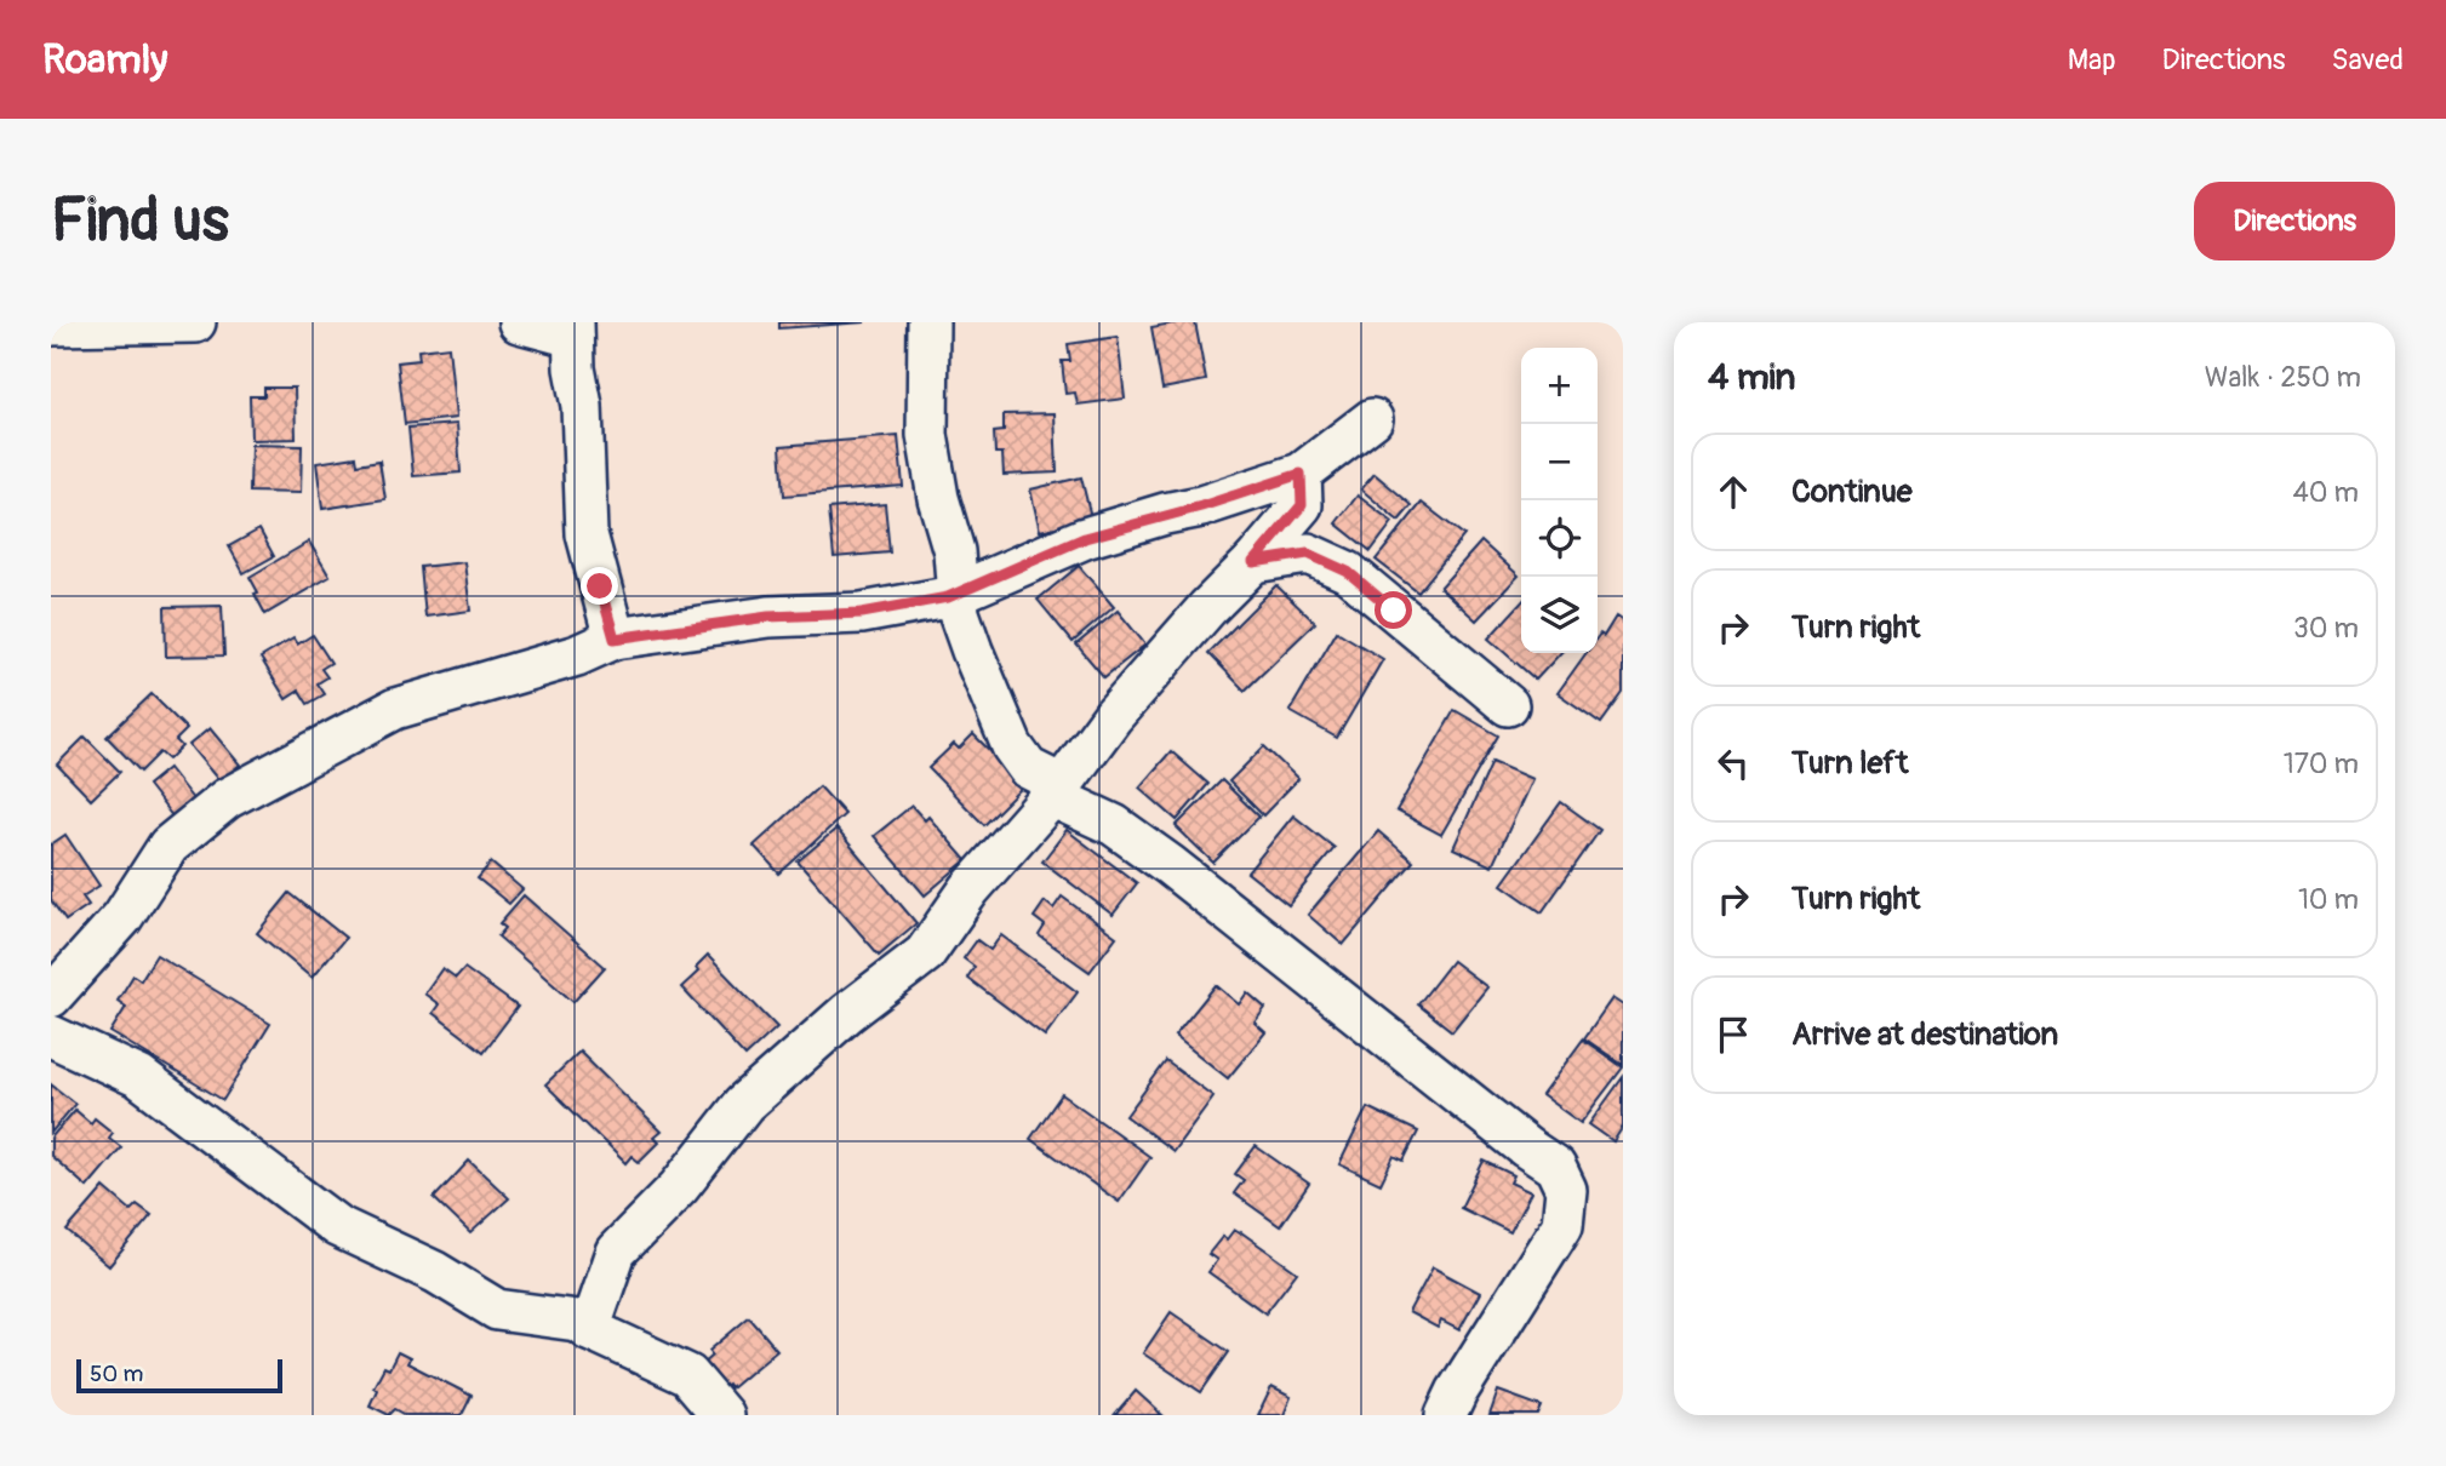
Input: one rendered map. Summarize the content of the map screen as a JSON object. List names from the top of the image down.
{
  "scale_bar": "50 m",
  "page": {
    "header": "Roamly",
    "nav": ["Map", "Directions", "Saved"],
    "buttons": "Directions",
    "title": "Find us",
    "heading": ["4 min", "Walk · 250 m"],
    "map_buttons": ["+", "−"],
    "list": [
      ["Continue", "40 m"],
      ["Turn right", "30 m"],
      ["Turn left", "170 m"],
      ["Turn right", "10 m"],
      "Arrive at destination"
    ],
    "scale": "50 m"
  }
}
